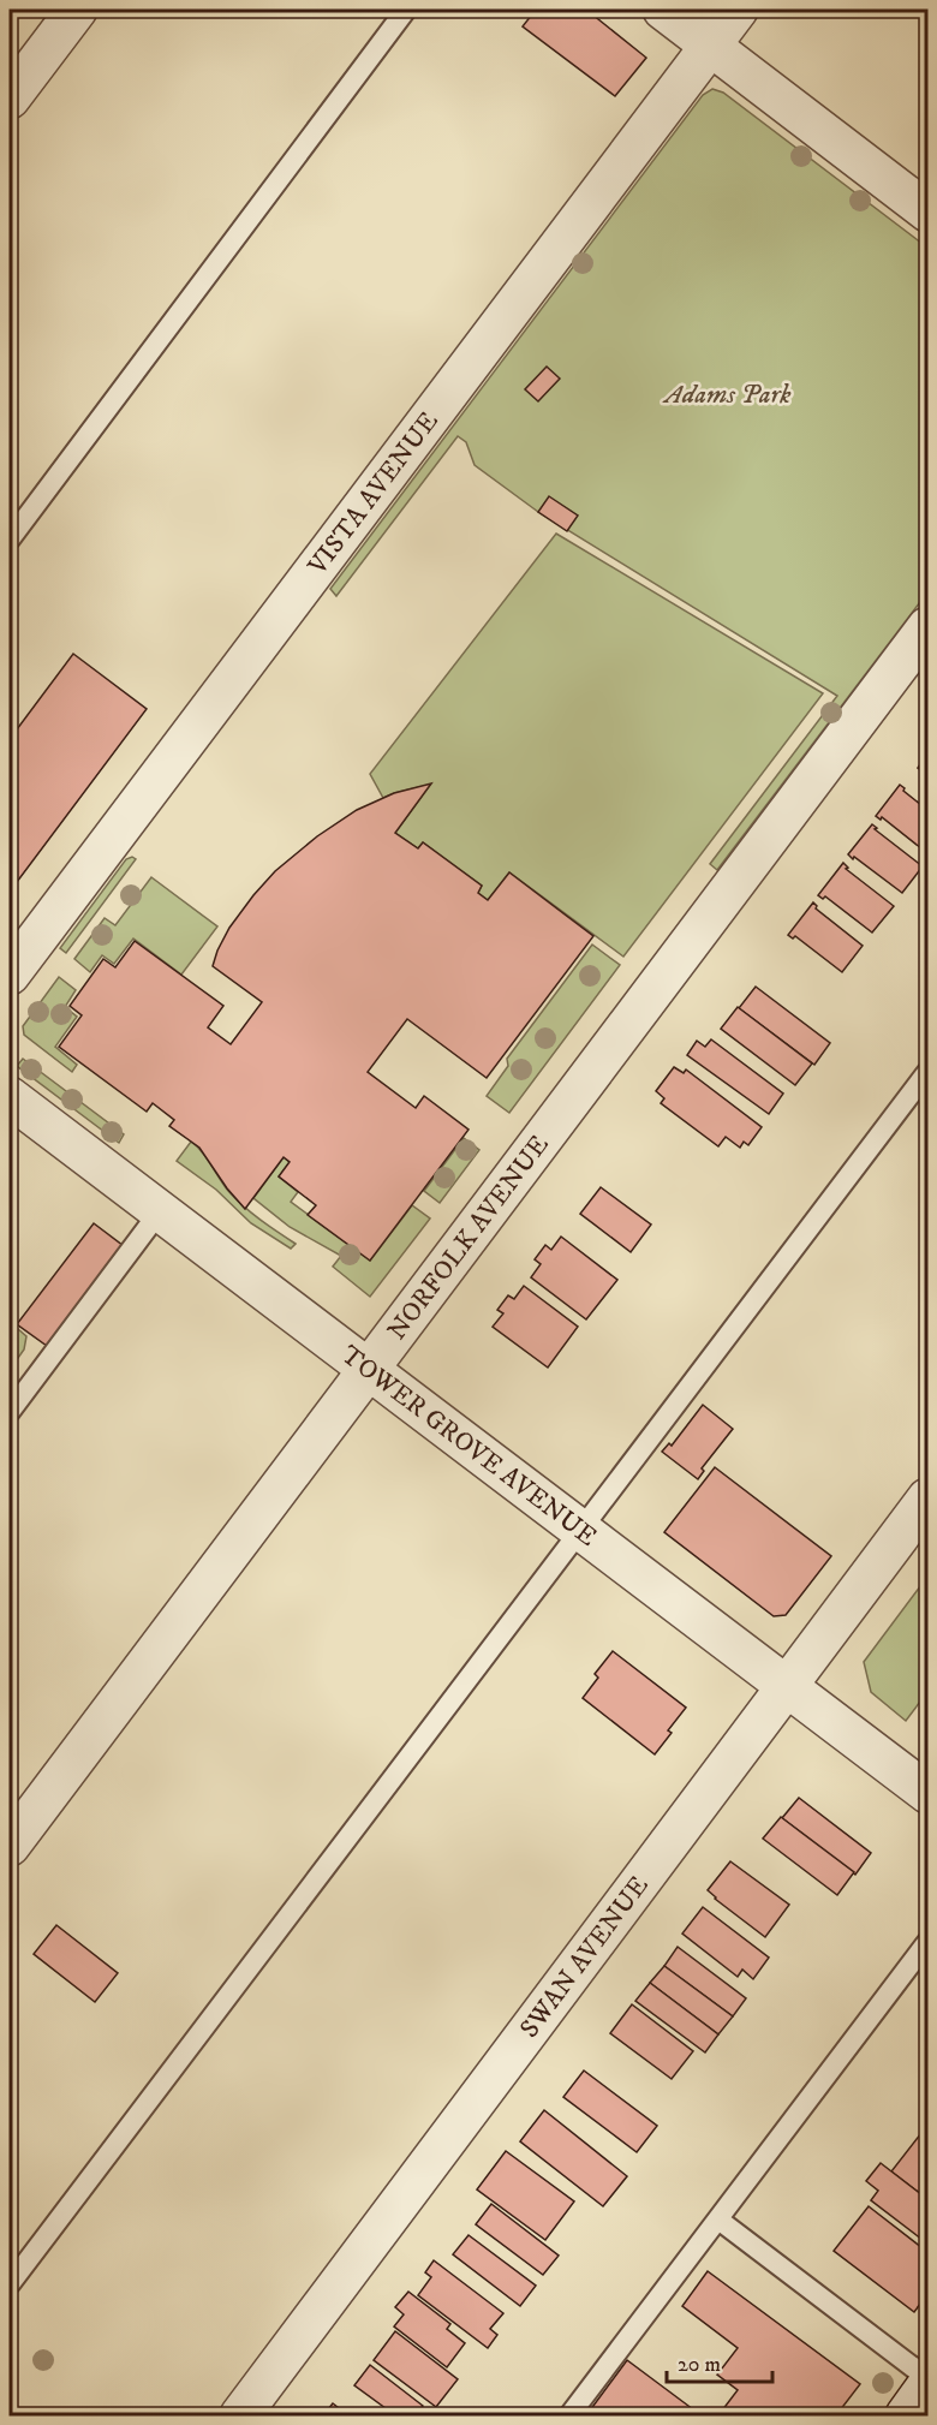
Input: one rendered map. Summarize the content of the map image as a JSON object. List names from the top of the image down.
{
  "streets": {
    "street": [
      "VISTA AVENUE",
      "NORFOLK AVENUE",
      "TOWER GROVE AVENUE",
      "SWAN AVENUE"
    ]
  },
  "crossings": [
    ["NORFOLK AVENUE", "TOWER GROVE AVENUE"],
    ["TOWER GROVE AVENUE", "SWAN AVENUE"]
  ],
  "parks": ["Adams Park"],
  "scale_bar": "20 m"
}
